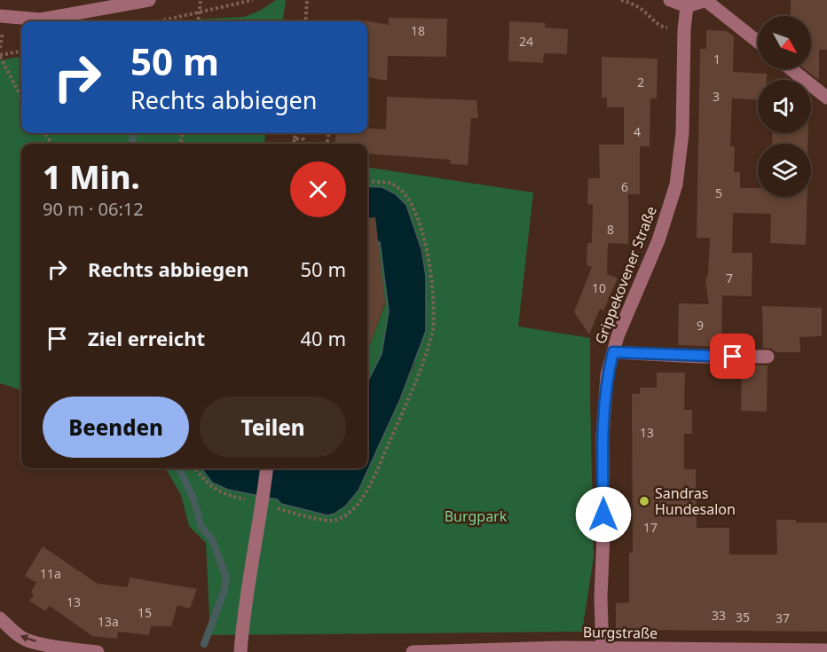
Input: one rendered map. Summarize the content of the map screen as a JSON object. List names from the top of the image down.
{
  "streets": {
    "street": ["Grippekovener Straße", "Burgstraße"]
  },
  "crossings": [
    ["Grippekovener Straße", "Burgstraße"]
  ],
  "parks": ["Burgpark"],
  "places": ["Sandras Hundesalon"],
  "house_numbers": [
    "18",
    "24",
    "1",
    "2",
    "3",
    "4",
    "6",
    "5",
    "8",
    "7",
    "10",
    "9",
    "13",
    "17",
    "11a",
    "13",
    "15",
    "33",
    "35",
    "37",
    "13a"
  ],
  "north": "bottom right",
  "page": {
    "turn": ["50 m", "Rechts abbiegen"],
    "heading": ["1 Min.", "90 m · 06:12"],
    "list": [
      {
        "name": "Rechts abbiegen",
        "value": "50 m"
      },
      {
        "name": "Ziel erreicht",
        "value": "40 m"
      }
    ],
    "buttons": ["Beenden", "Teilen"]
  }
}
